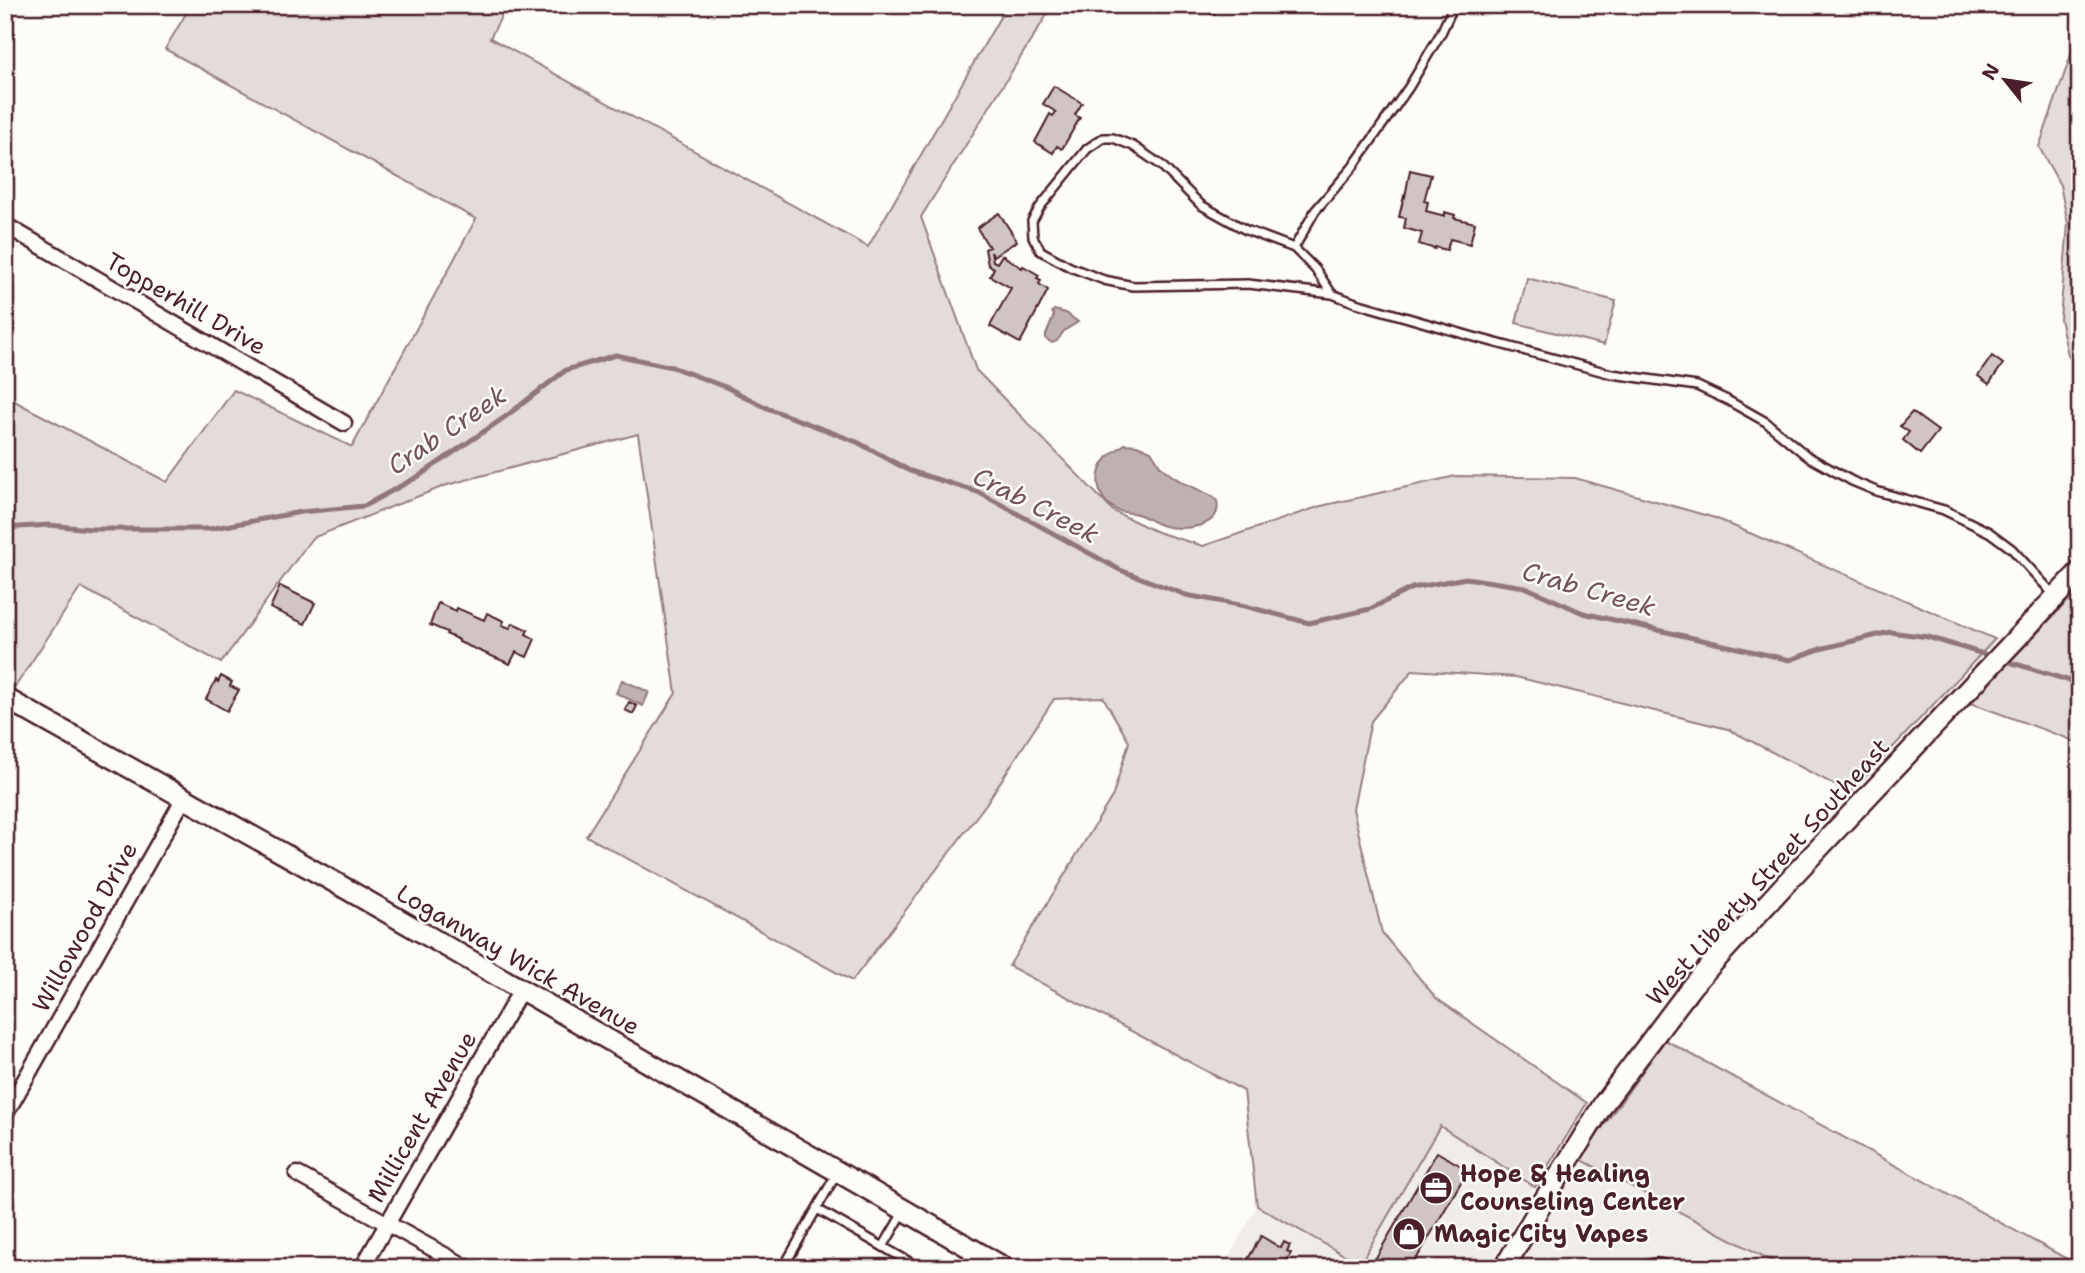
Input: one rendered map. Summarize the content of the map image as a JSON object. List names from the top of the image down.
{
  "streets": {
    "street": [
      "Topperhill Drive",
      "West Liberty Street Southeast",
      "Willowood Drive",
      "Loganway Wick Avenue",
      "Millicent Avenue"
    ]
  },
  "crossings": [
    ["Willowood Drive", "Loganway Wick Avenue"],
    ["Loganway Wick Avenue", "Millicent Avenue"]
  ],
  "water": ["Crab Creek"],
  "places": {
    "office": ["Hope & Healing Counseling Center"],
    "shop": ["Magic City Vapes"]
  },
  "north": "top left"
}
